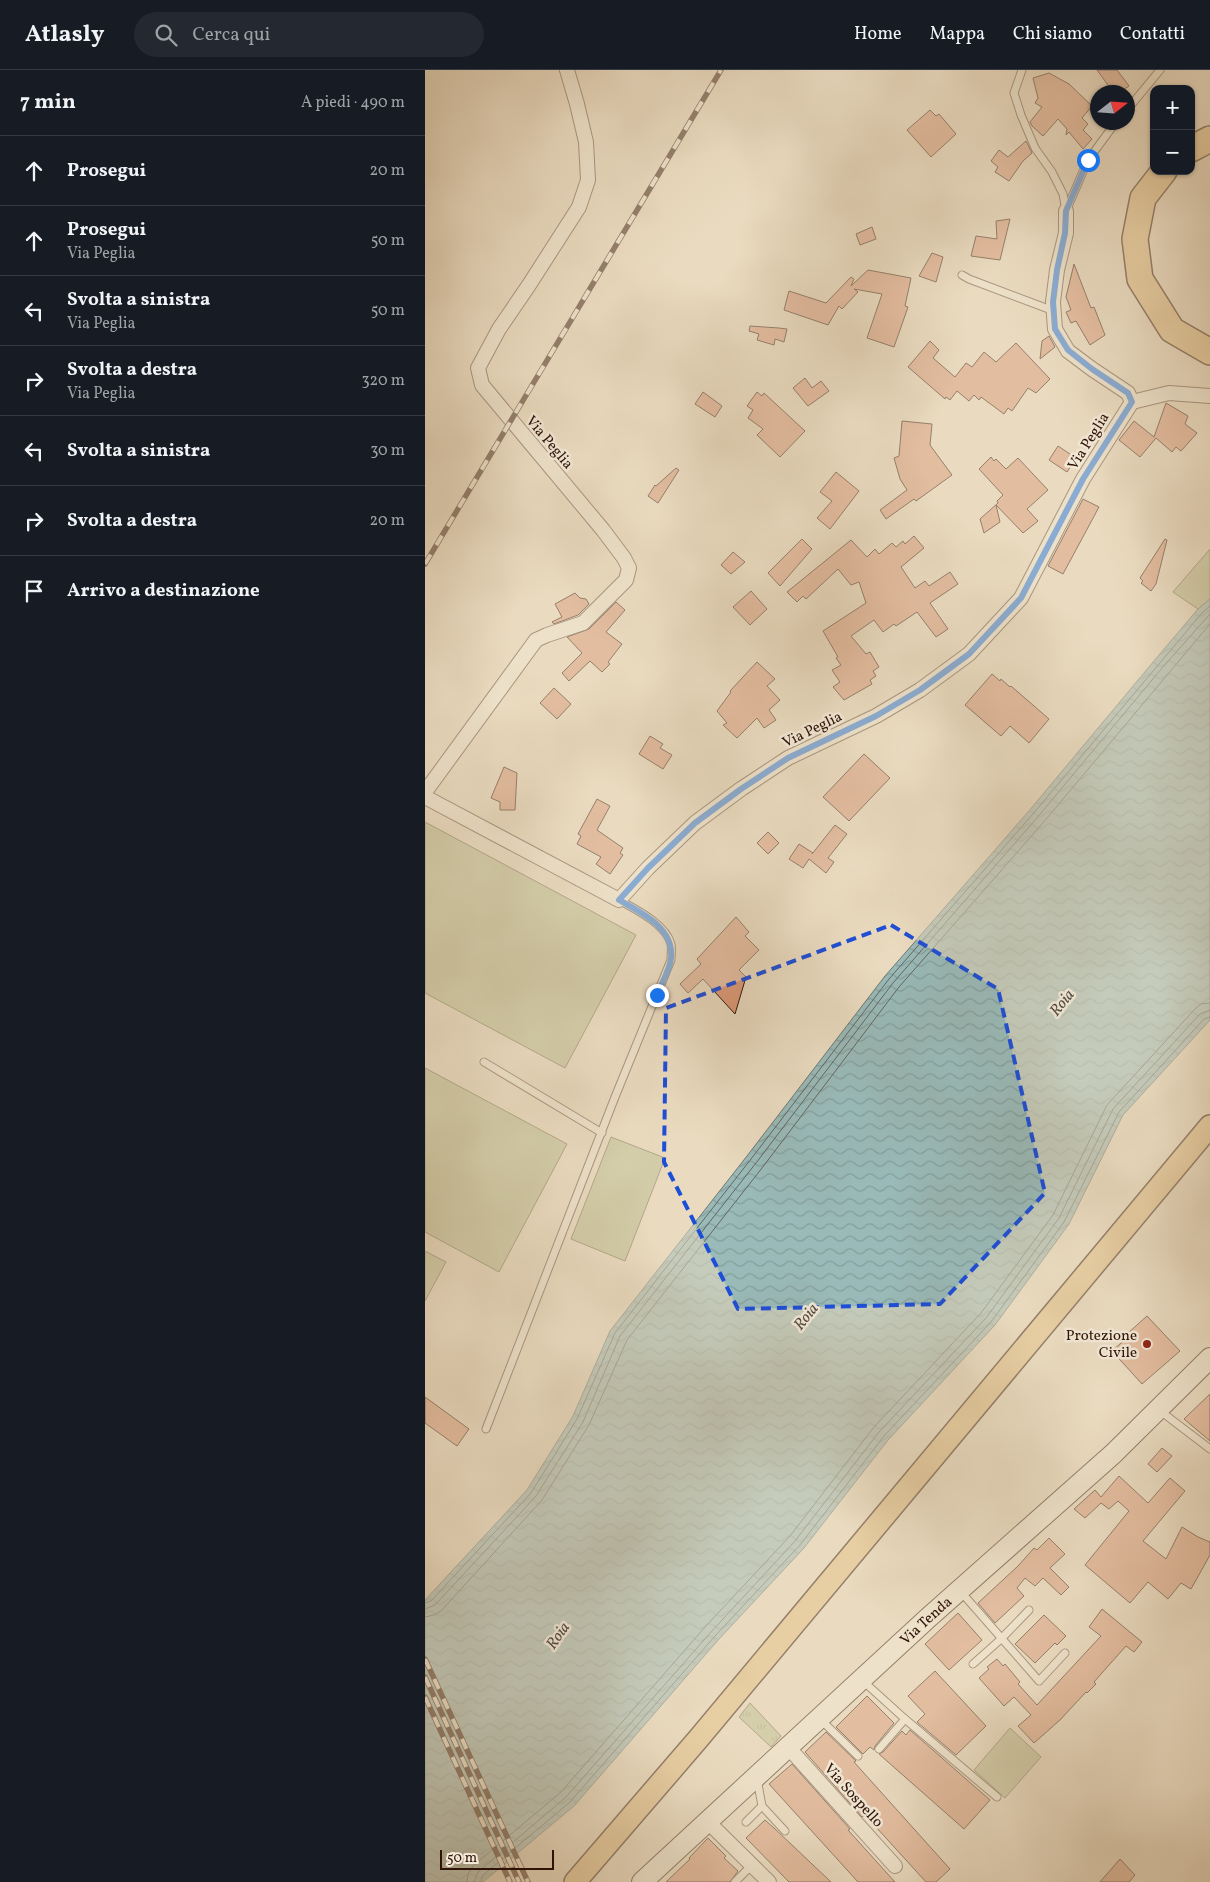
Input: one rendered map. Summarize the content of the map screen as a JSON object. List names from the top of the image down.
{
  "streets": {
    "main road": ["Via Tenda"],
    "street": ["Via Peglia", "Via Sospello"]
  },
  "crossings": [
    ["Via Tenda", "Via Sospello"]
  ],
  "water": ["Roia"],
  "places": ["Protezione Civile"],
  "scale_bar": "50 m",
  "north": "right",
  "page": {
    "header": "Atlasly",
    "search": "Cerca qui",
    "nav": [
      "Home",
      "Mappa",
      "Chi siamo",
      "Contatti"
    ],
    "heading": ["7 min", "A piedi · 490 m"],
    "map_buttons": ["+", "−"],
    "list": [
      ["Prosegui", "20 m"],
      ["Prosegui", "Via Peglia", "50 m"],
      ["Svolta a sinistra", "Via Peglia", "50 m"],
      ["Svolta a destra", "Via Peglia", "320 m"],
      ["Svolta a sinistra", "30 m"],
      ["Svolta a destra", "20 m"],
      "Arrivo a destinazione"
    ],
    "scale": "50 m"
  }
}
